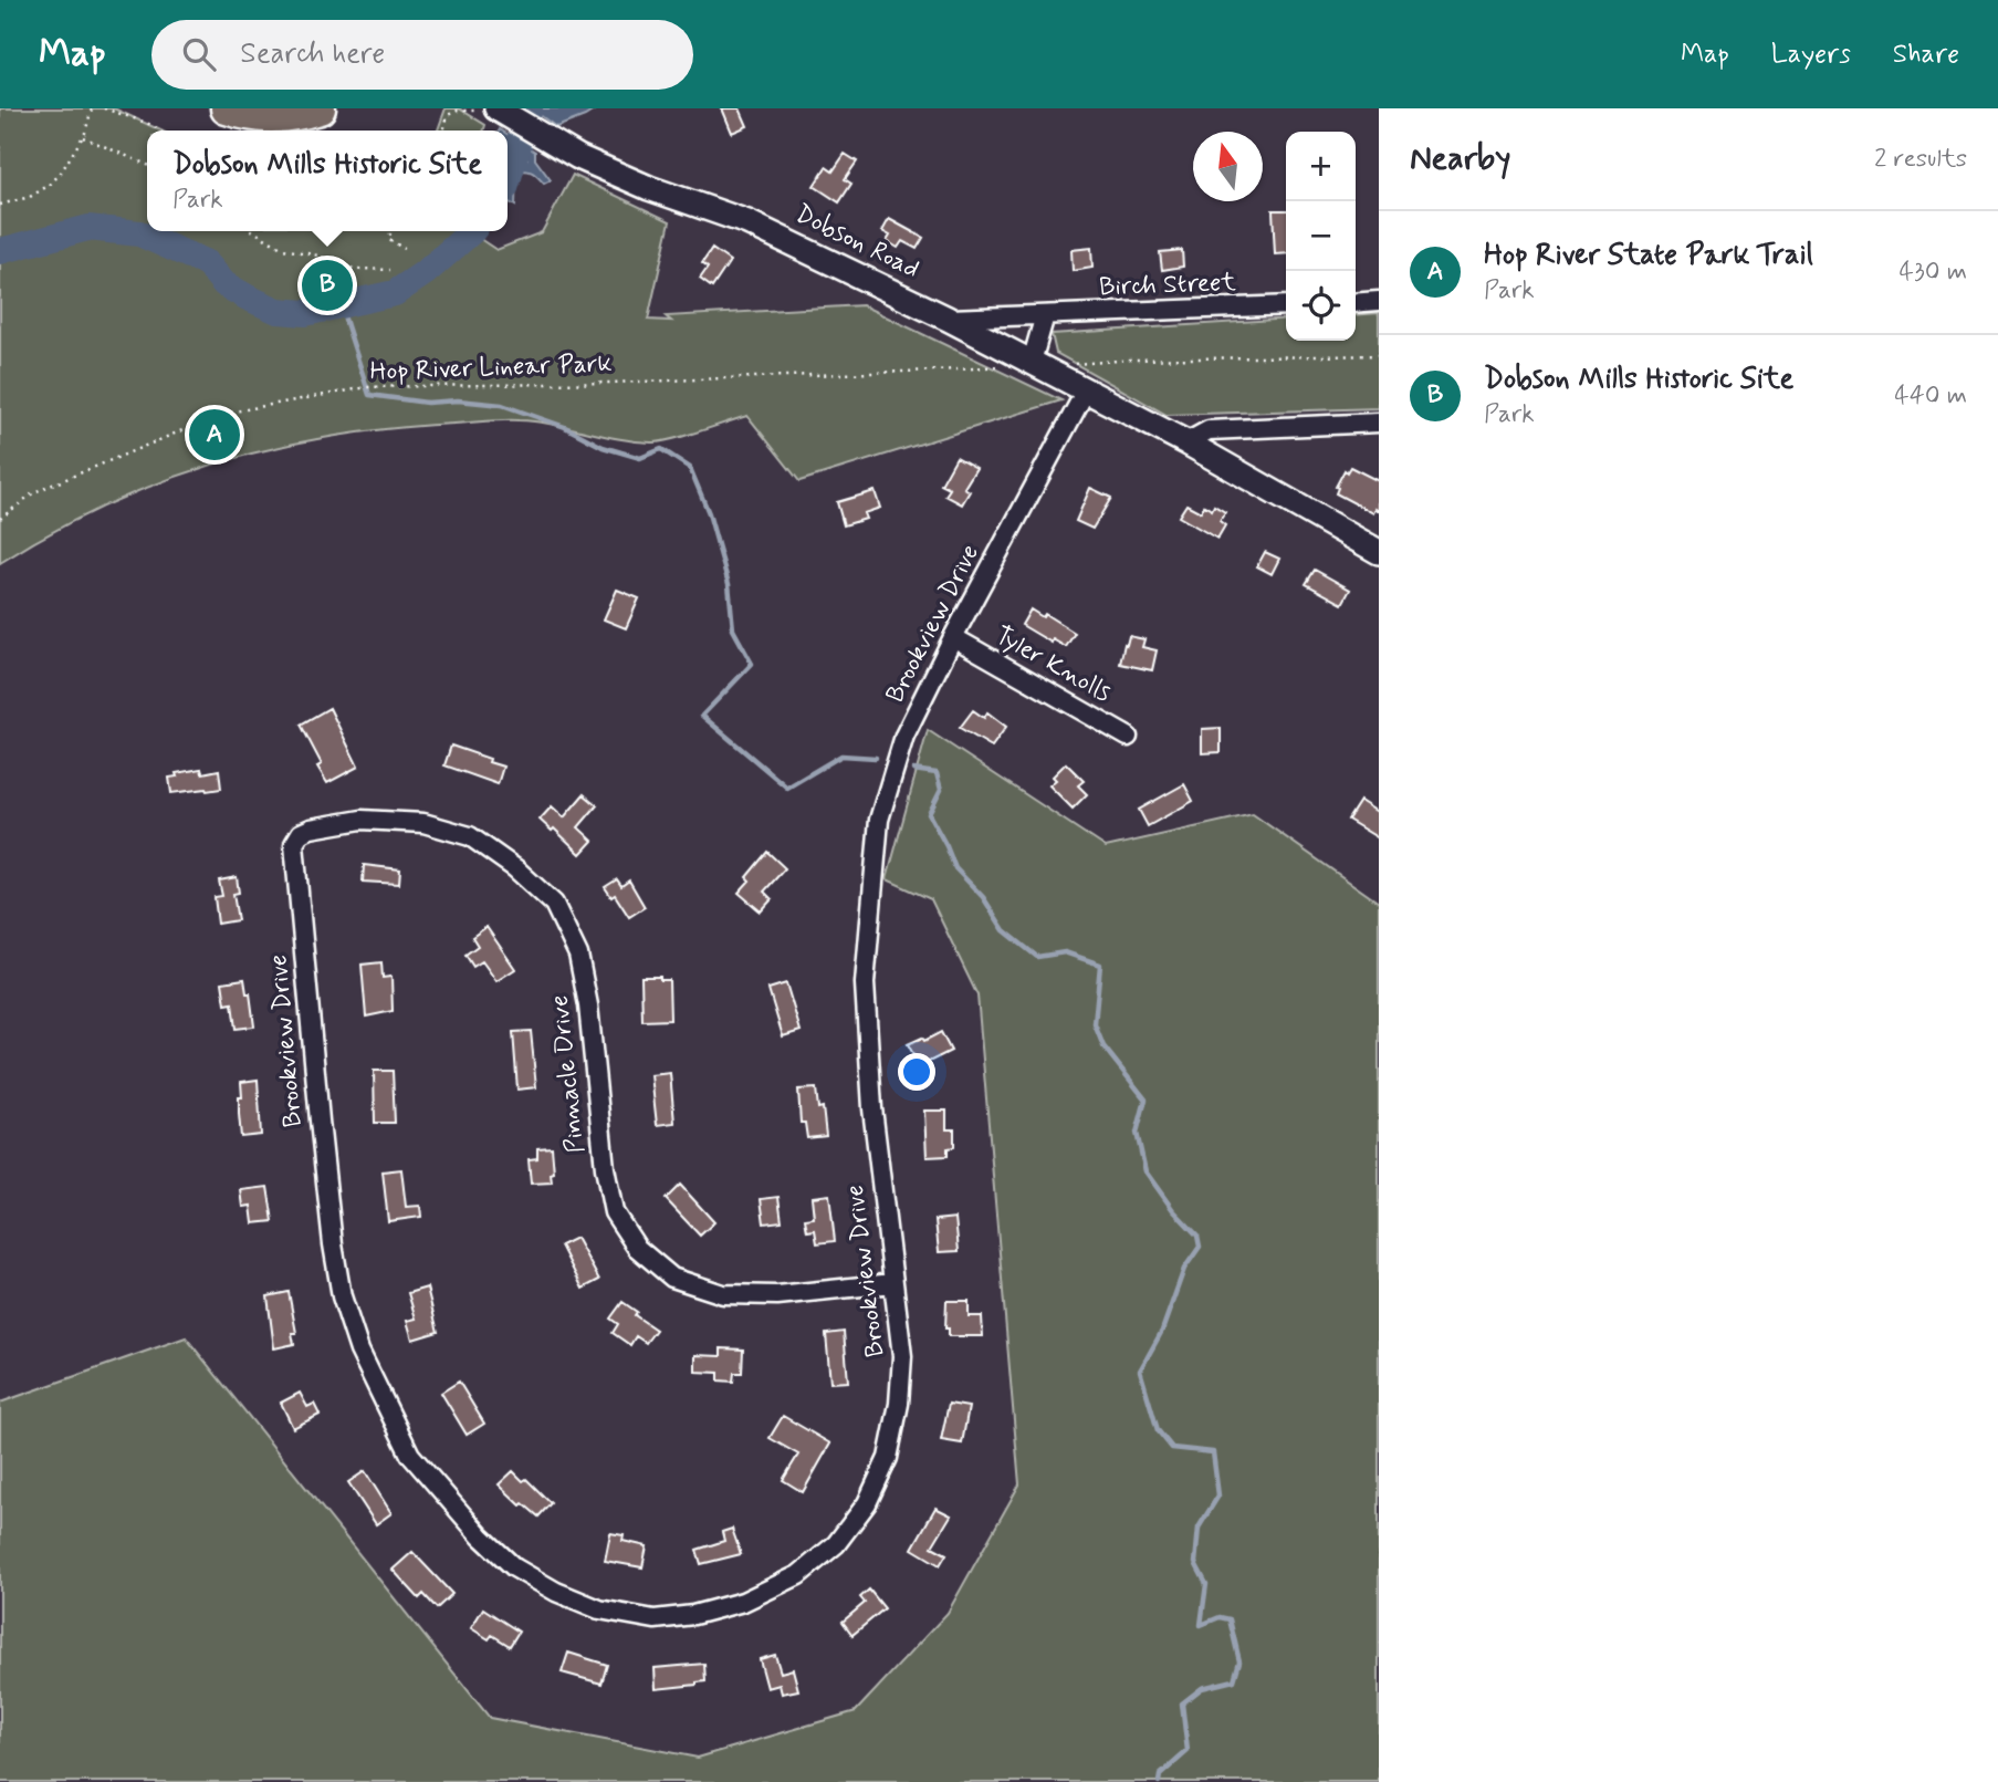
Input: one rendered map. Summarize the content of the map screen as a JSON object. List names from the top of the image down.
{
  "streets": {
    "street": [
      "Dobson Road",
      "Birch Street",
      "Brookview Drive",
      "Tyler Knolls",
      "Pinnacle Drive"
    ],
    "path": ["Hop River Linear Park"]
  },
  "crossings": [
    ["Dobson Road", "Birch Street"],
    ["Dobson Road", "Hop River Linear Park"],
    ["Dobson Road", "Brookview Drive"],
    ["Brookview Drive", "Tyler Knolls"],
    ["Brookview Drive", "Pinnacle Drive"]
  ],
  "north": "top",
  "page": {
    "header": "Map",
    "search": "Search here",
    "nav": ["Map", "Layers", "Share"],
    "heading": ["Nearby", "2 results"],
    "popup": ["Dobson Mills Historic Site", "Park"],
    "map_buttons": ["+", "−"],
    "list": [
      {
        "mark": "A",
        "name": "Hop River State Park Trail",
        "note": "Park",
        "value": "430 m"
      },
      {
        "mark": "B",
        "name": "Dobson Mills Historic Site",
        "note": "Park",
        "value": "440 m"
      }
    ],
    "pins": ["B", "A"]
  }
}
